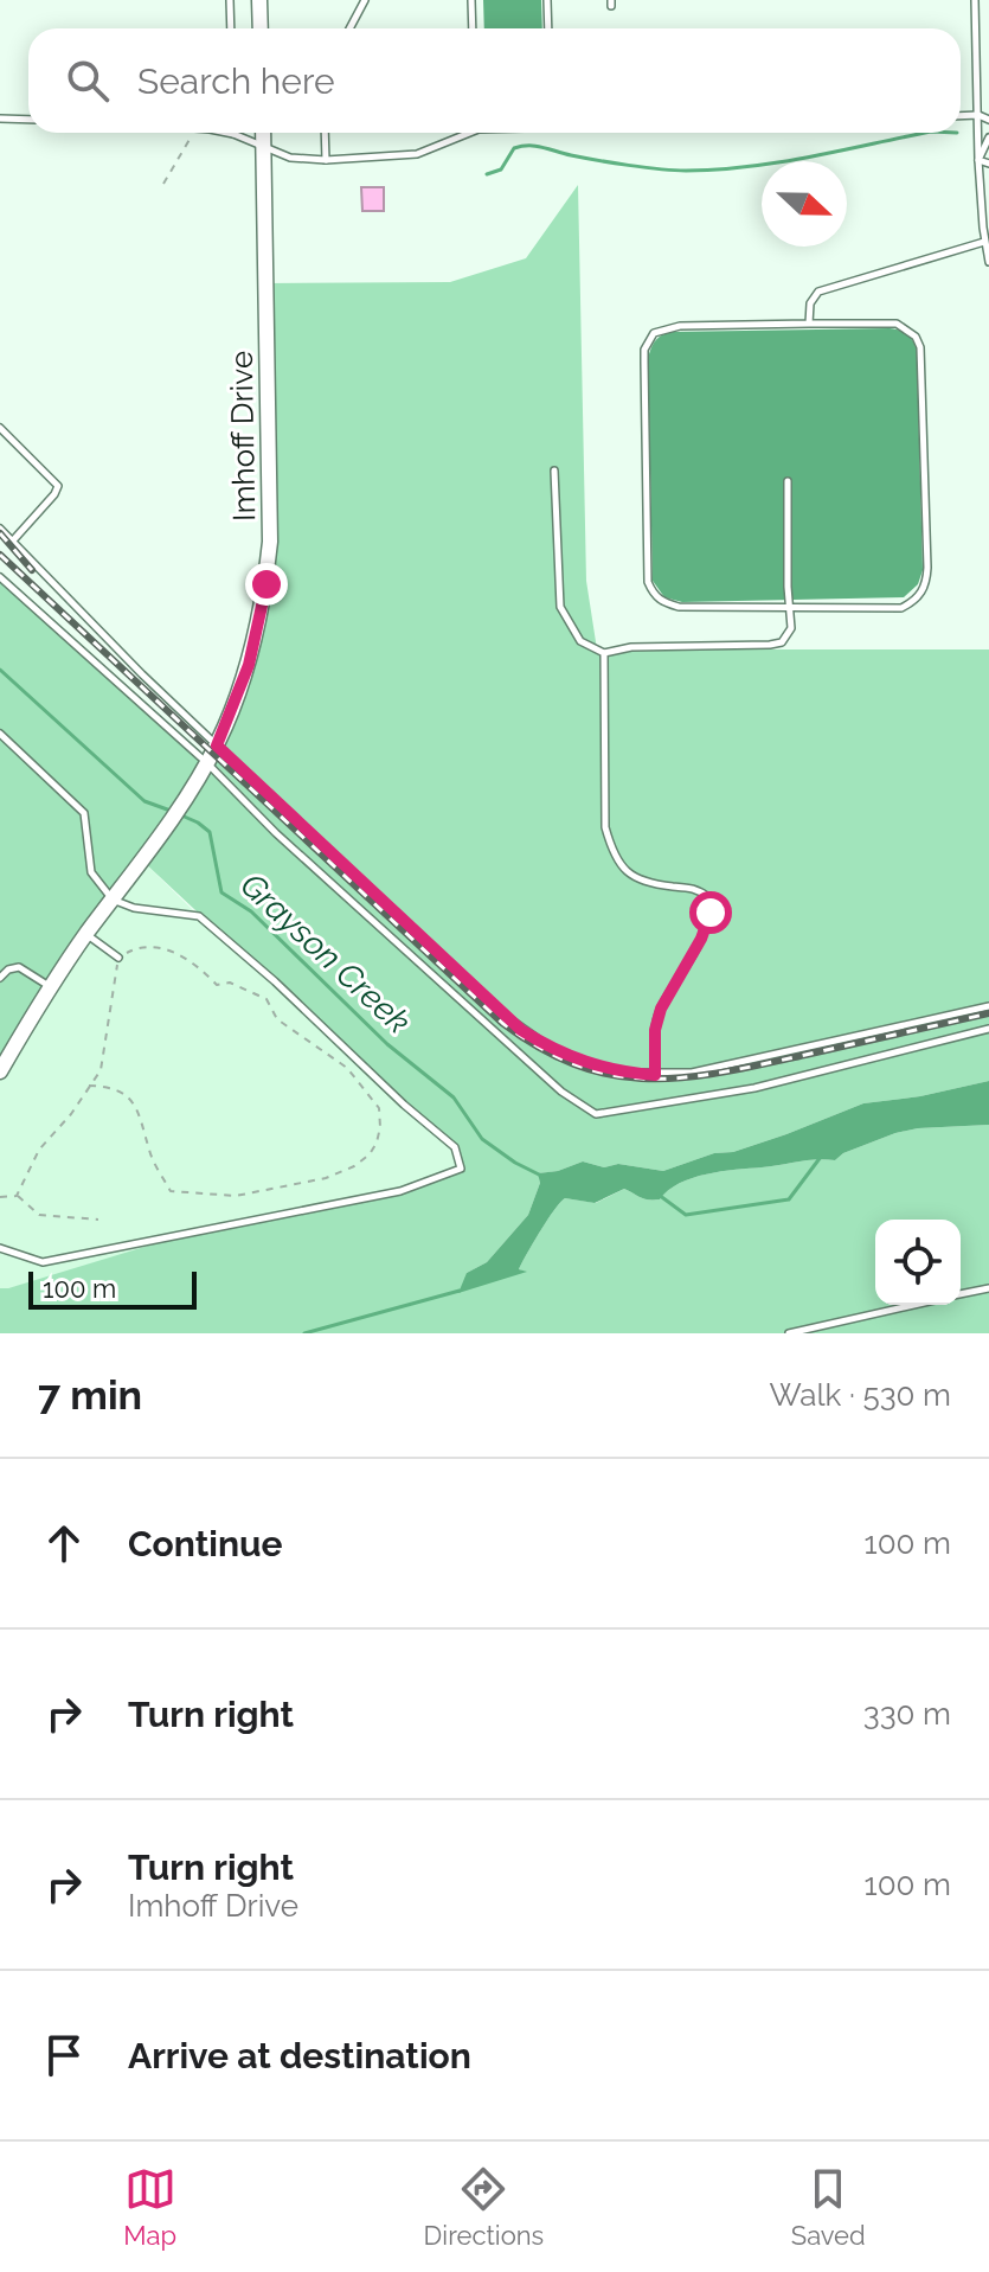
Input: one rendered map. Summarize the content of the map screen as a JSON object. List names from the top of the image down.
{
  "streets": {
    "street": ["Imhoff Drive"]
  },
  "water": ["Grayson Creek"],
  "scale_bar": "100 m",
  "north": "right",
  "page": {
    "search": "Search here",
    "scale": "100 m",
    "heading": ["7 min", "Walk · 530 m"],
    "list": [
      ["Continue", "100 m"],
      ["Turn right", "330 m"],
      ["Turn right", "Imhoff Drive", "100 m"],
      "Arrive at destination"
    ],
    "nav": ["Map", "Directions", "Saved"]
  }
}
